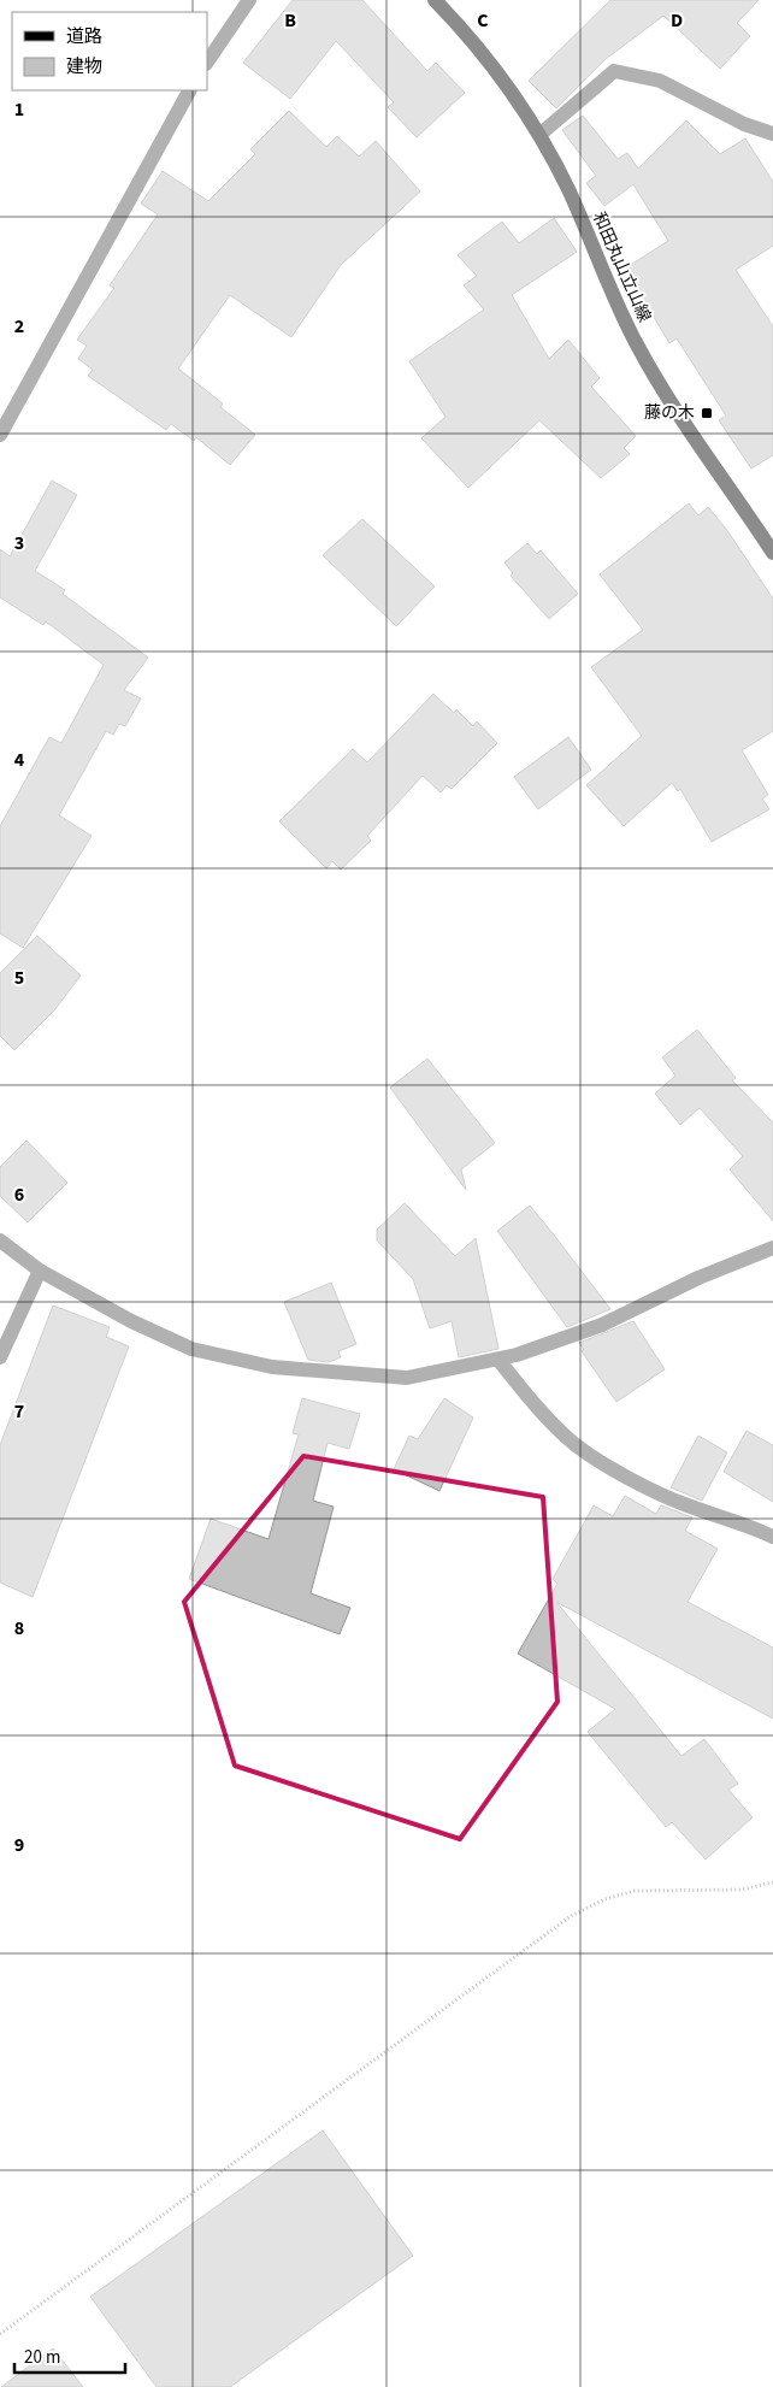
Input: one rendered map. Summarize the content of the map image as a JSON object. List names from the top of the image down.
{
  "streets": {
    "main road": ["和田丸山立山線"]
  },
  "places": {
    "transit": ["藤の木"]
  },
  "legend": ["道路", "建物"],
  "scale_bar": "20 m",
  "grid": {
    "columns": ["B", "C", "D"],
    "rows": [
      "1",
      "2",
      "3",
      "4",
      "5",
      "6",
      "7",
      "8",
      "9"
    ]
  }
}
